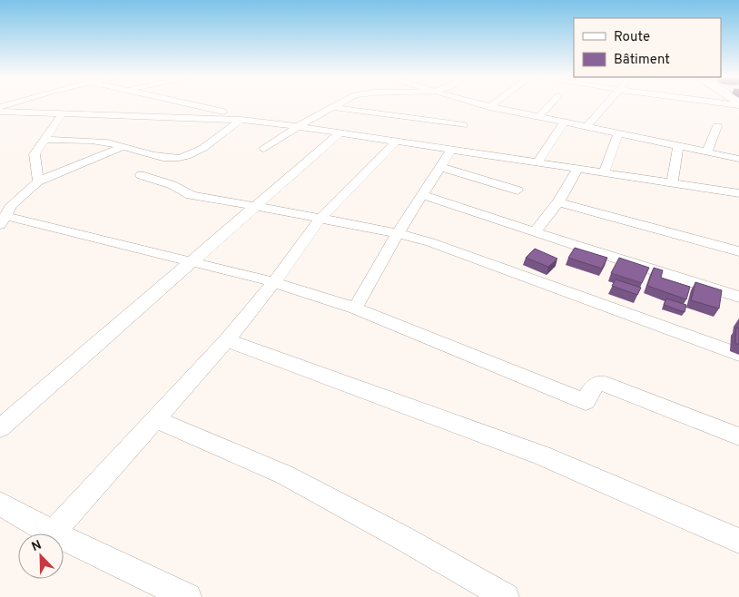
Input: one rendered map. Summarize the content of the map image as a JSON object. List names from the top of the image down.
{
  "legend": ["Route", "Bâtiment"],
  "north": "top left"
}
